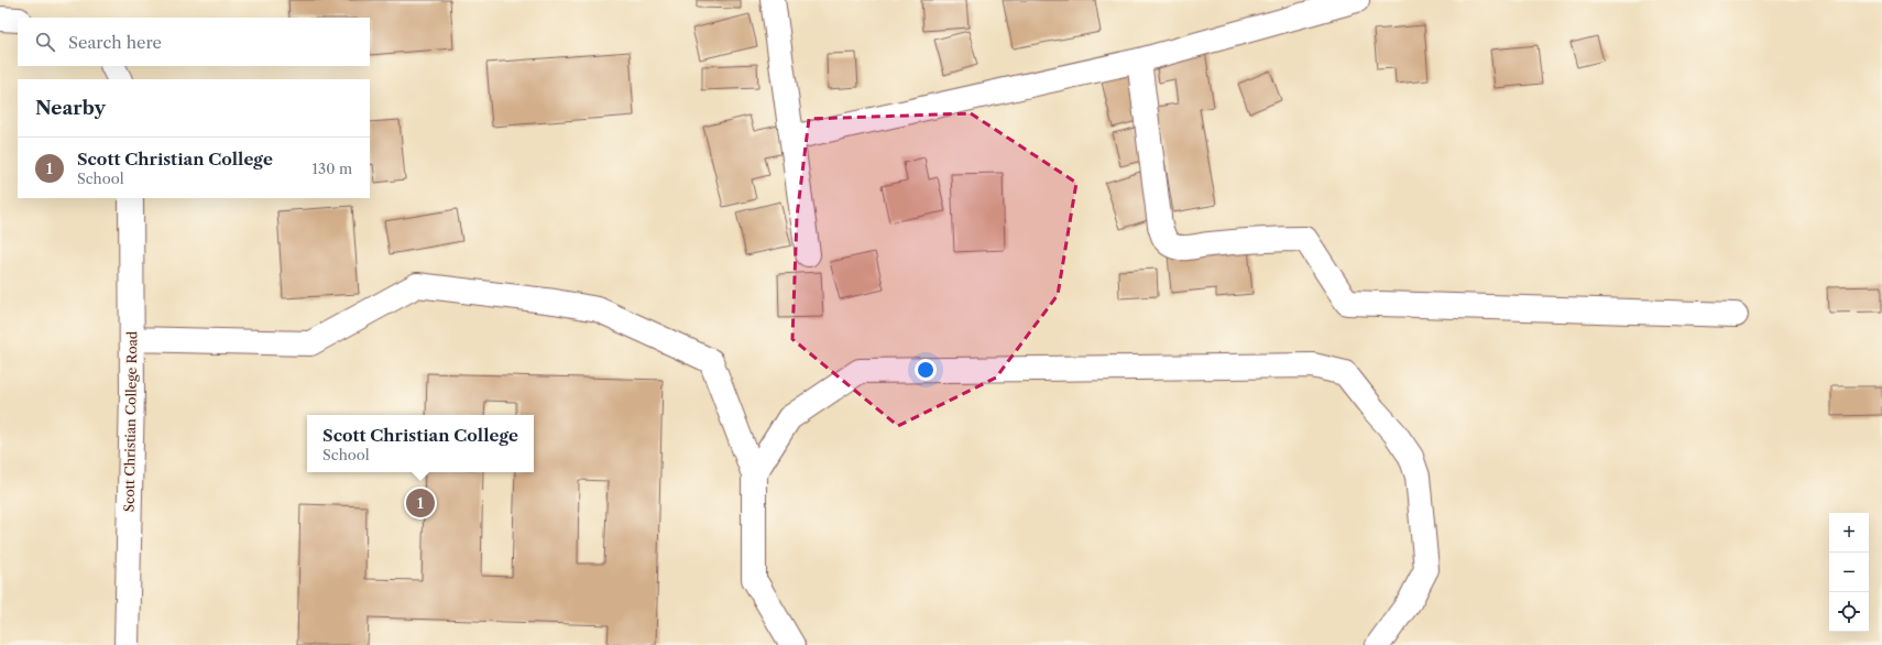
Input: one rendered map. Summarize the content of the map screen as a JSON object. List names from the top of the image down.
{
  "streets": {
    "street": ["Scott Christian College Road"]
  },
  "page": {
    "search": "Search here",
    "heading": "Nearby",
    "list": [
      {
        "mark": "1",
        "name": "Scott Christian College",
        "note": "School",
        "value": "130 m"
      }
    ],
    "popup": ["Scott Christian College", "School"],
    "pins": "1",
    "map_buttons": ["+", "−"]
  }
}
